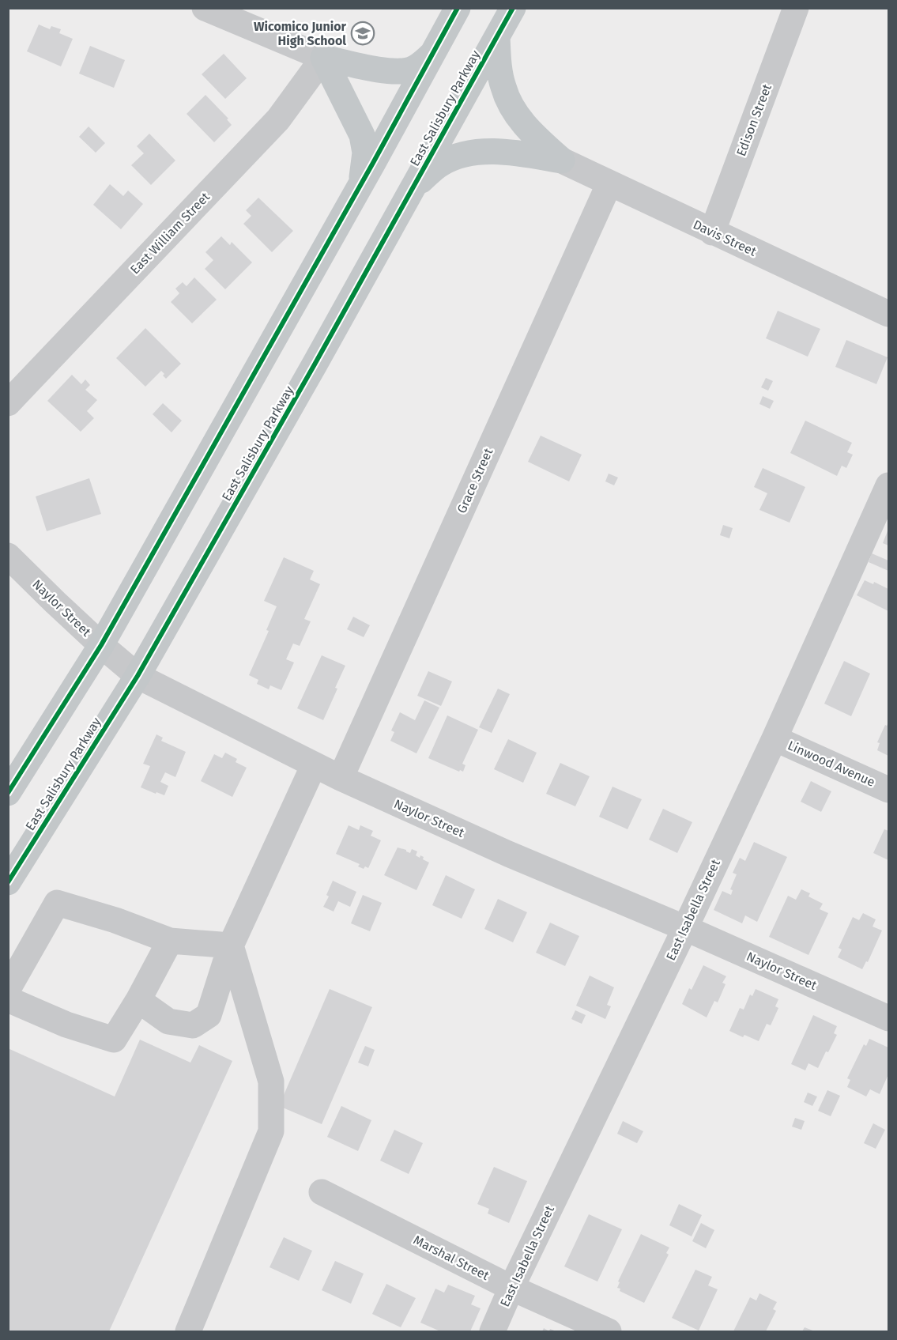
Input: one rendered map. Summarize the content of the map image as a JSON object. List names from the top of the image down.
{
  "streets": {
    "main road": ["East Salisbury Parkway"],
    "street": [
      "Edison Street",
      "East William Street",
      "Davis Street",
      "Grace Street",
      "Naylor Street",
      "Linwood Avenue",
      "East Isabella Street",
      "Marshal Street"
    ]
  },
  "crossings": [
    ["East Salisbury Parkway", "Naylor Street"],
    ["Edison Street", "Davis Street"],
    ["Davis Street", "Grace Street"],
    ["Grace Street", "Naylor Street"],
    ["Naylor Street", "East Isabella Street"],
    ["Linwood Avenue", "East Isabella Street"],
    ["East Isabella Street", "Marshal Street"]
  ],
  "places": {
    "school or university": ["Wicomico Junior High School"]
  }
}
